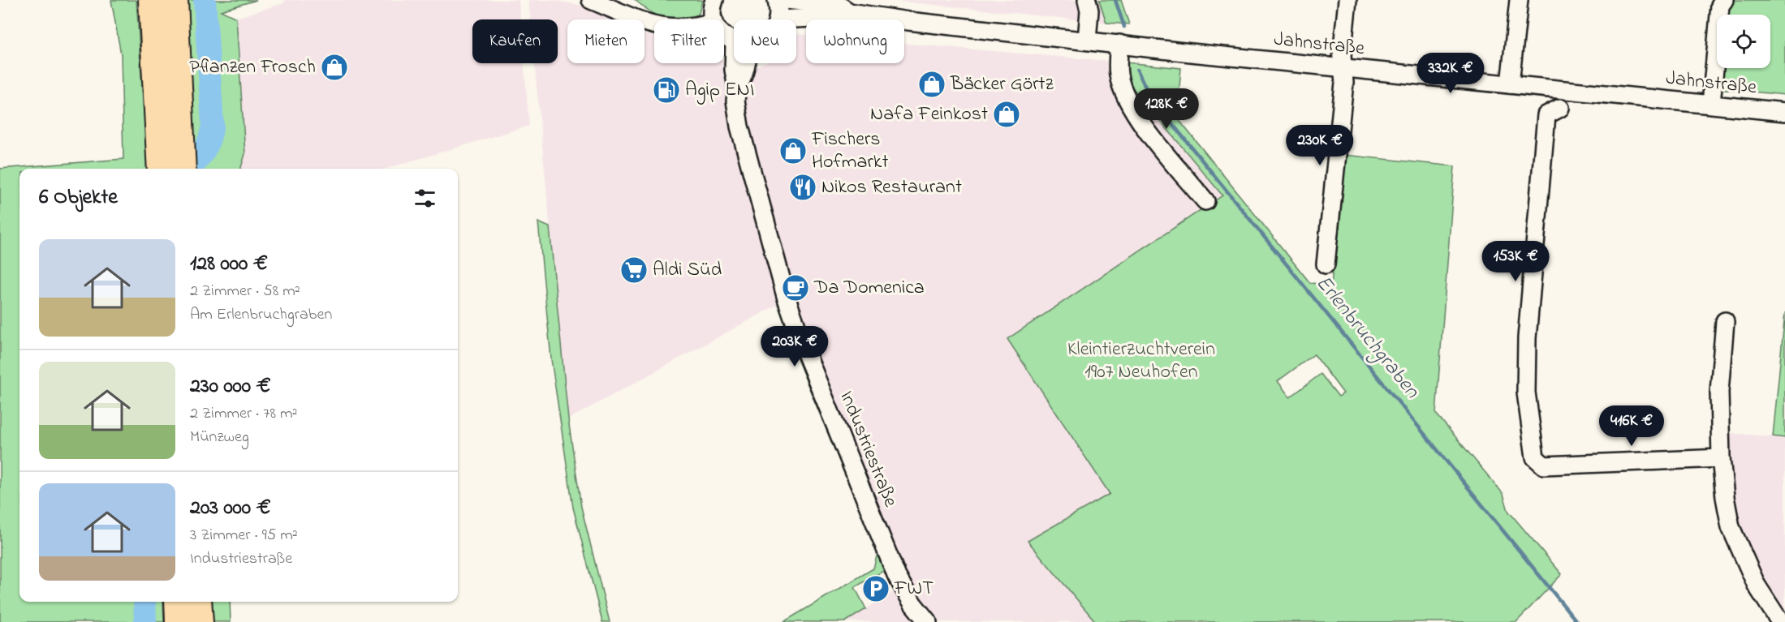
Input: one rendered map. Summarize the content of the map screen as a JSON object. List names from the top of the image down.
{
  "streets": {
    "street": ["Jahnstraße", "Industriestraße"]
  },
  "water": ["Erlenbruchgraben"],
  "parks": ["Kleintierzuchtverein 1907 Neuhofen"],
  "places": {
    "shop": [
      "Pflanzen Frosch",
      "Bäcker Görtz",
      "Nafa Feinkost",
      "Fischers Hofmarkt"
    ],
    "fuel station": ["Agip ENI"],
    "restaurant": ["Nikos Restaurant"],
    "supermarket": ["Aldi Süd"],
    "cafe": ["Da Domenica"],
    "parking": ["FWT"]
  },
  "page": {
    "chip": [
      "Kaufen",
      "Mieten",
      "Filter",
      "Neu",
      "Wohnung"
    ],
    "price": [
      "332K €",
      "128K €",
      "230K €",
      "153K €",
      "203K €",
      "416K €"
    ],
    "heading": "6 Objekte",
    "list": [
      {
        "name": "128 000 €",
        "note": "2 Zimmer · 58 m² · Am Erlenbruchgraben"
      },
      {
        "name": "230 000 €",
        "note": "2 Zimmer · 78 m² · Münzweg"
      },
      {
        "name": "203 000 €",
        "note": "3 Zimmer · 95 m² · Industriestraße"
      }
    ]
  }
}
